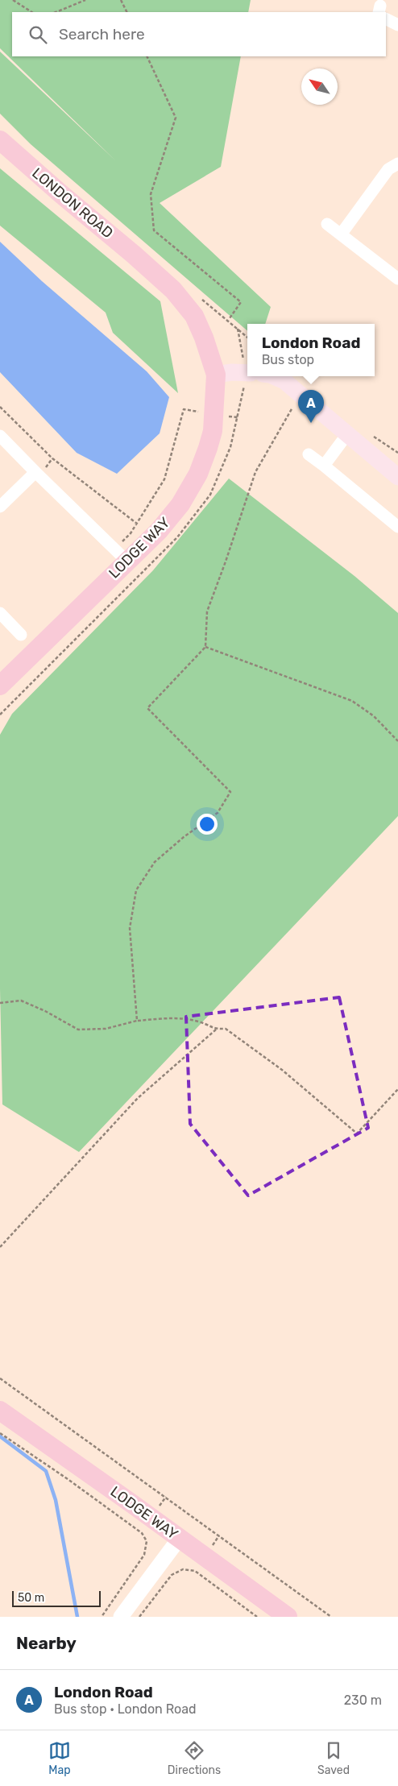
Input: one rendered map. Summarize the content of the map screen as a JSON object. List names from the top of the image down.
{
  "streets": {
    "main road": ["LONDON ROAD", "LODGE WAY"]
  },
  "crossings": [
    ["LONDON ROAD", "LODGE WAY"]
  ],
  "scale_bar": "50 m",
  "north": "top left",
  "page": {
    "search": "Search here",
    "popup": ["London Road", "Bus stop"],
    "pins": "A",
    "scale": "50 m",
    "heading": "Nearby",
    "list": [
      {
        "mark": "A",
        "name": "London Road",
        "note": "Bus stop · London Road",
        "value": "230 m"
      }
    ],
    "nav": ["Map", "Directions", "Saved"]
  }
}
